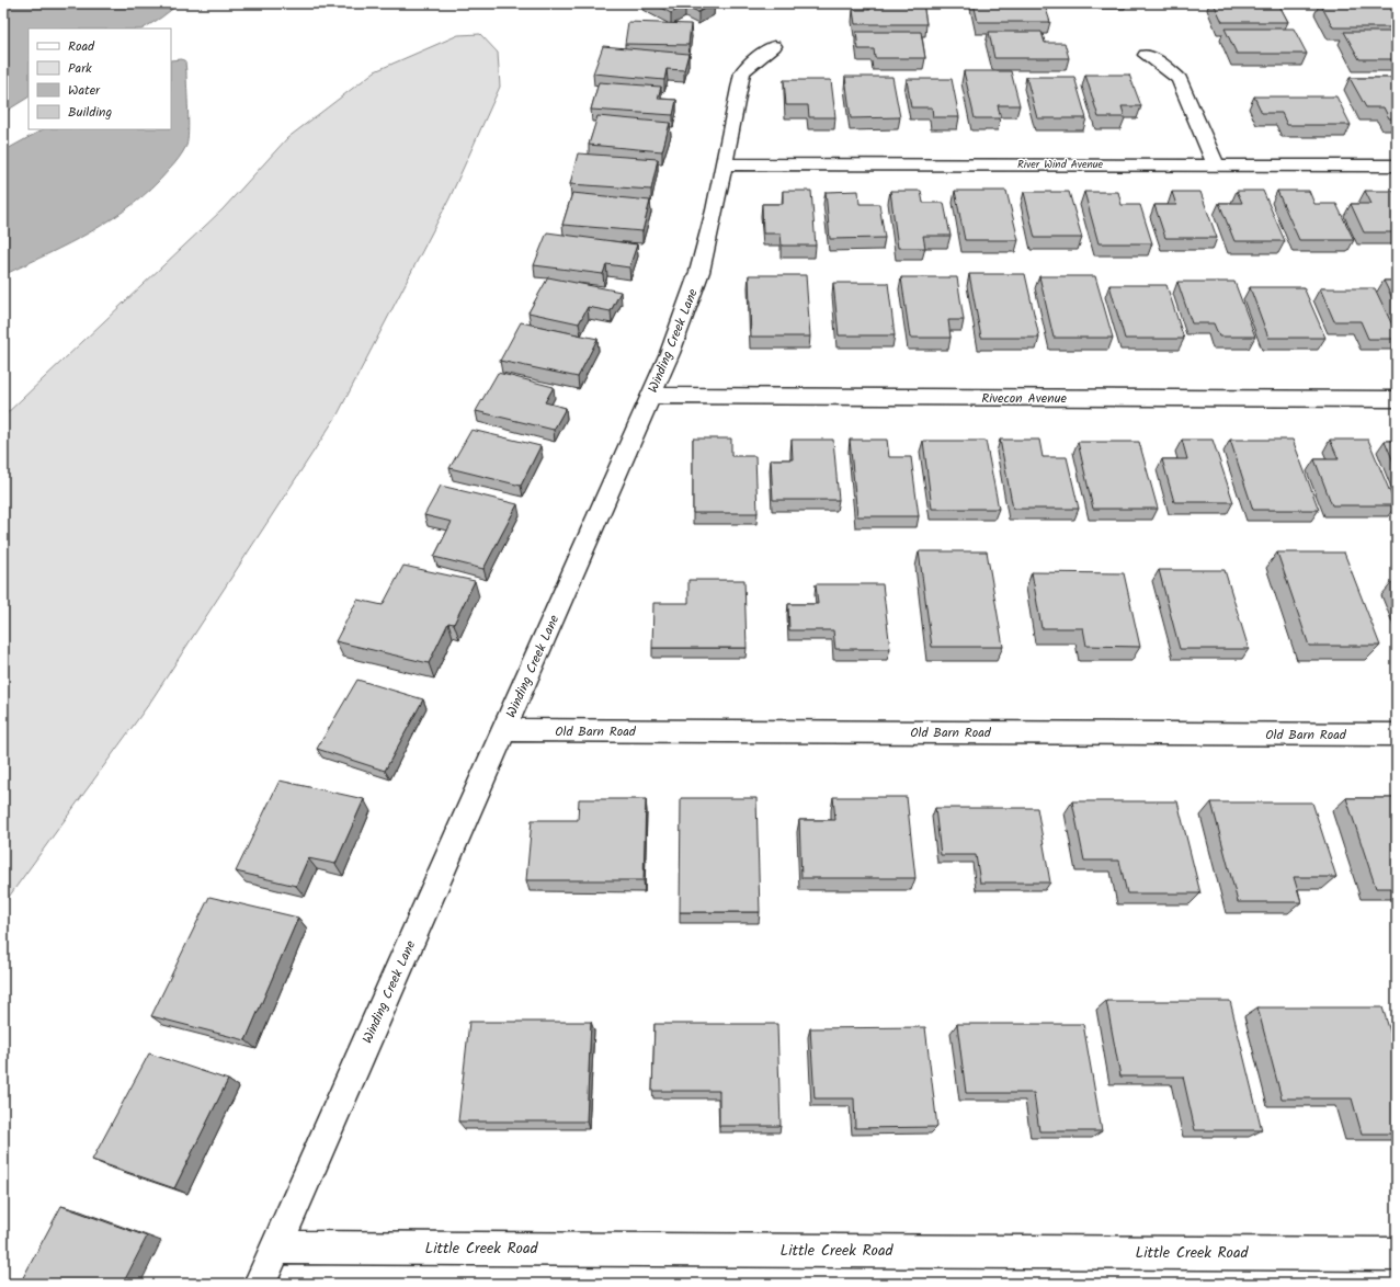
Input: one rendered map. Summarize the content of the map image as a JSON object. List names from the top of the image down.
{
  "streets": {
    "street": [
      "River Wind Avenue",
      "Winding Creek Lane",
      "Rivecon Avenue",
      "Old Barn Road",
      "Little Creek Road"
    ]
  },
  "crossings": [
    ["River Wind Avenue", "Winding Creek Lane"],
    ["Winding Creek Lane", "Rivecon Avenue"],
    ["Winding Creek Lane", "Old Barn Road"],
    ["Winding Creek Lane", "Little Creek Road"]
  ],
  "legend": [
    "Road",
    "Park",
    "Water",
    "Building"
  ]
}
